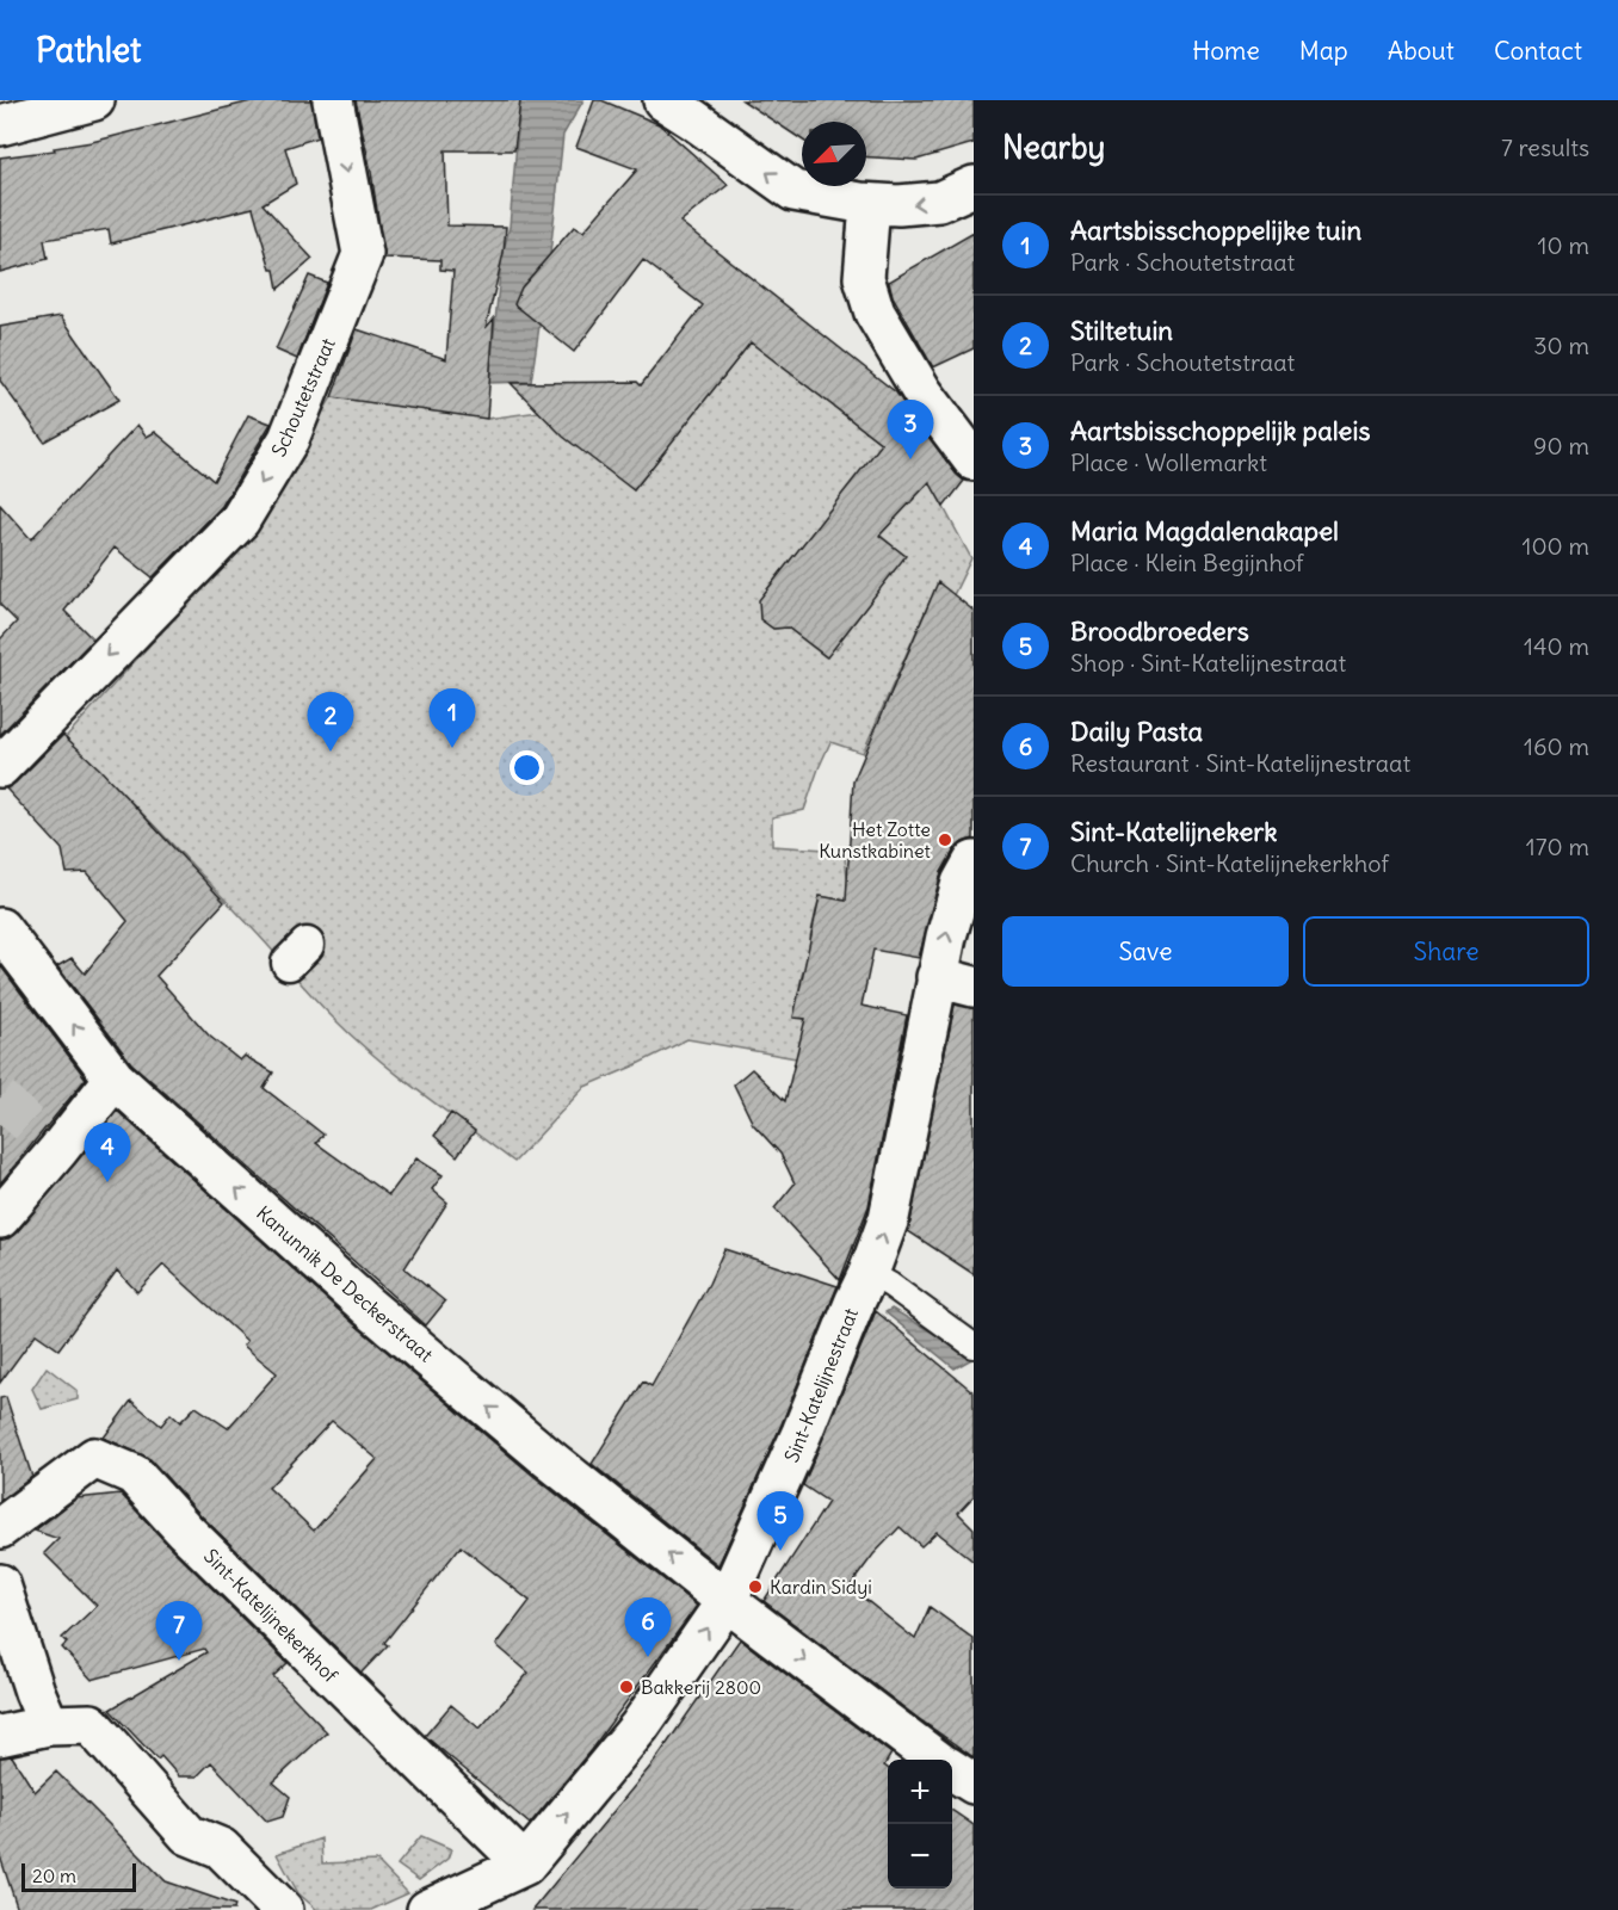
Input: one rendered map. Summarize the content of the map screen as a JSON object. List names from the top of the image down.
{
  "streets": {
    "street": [
      "Schoutetstraat",
      "Kanunnik De Deckerstraat",
      "Sint-Katelijnestraat",
      "Sint-Katelijnekerkhof"
    ]
  },
  "crossings": [
    ["Kanunnik De Deckerstraat", "Sint-Katelijnestraat"],
    ["Sint-Katelijnestraat", "Sint-Katelijnekerkhof"]
  ],
  "one_way": ["Schoutetstraat", "Sint-Katelijnestraat"],
  "places": ["Het Zotte Kunstkabinet", "Kardin Sidyi", "Bakkerij 2800"],
  "scale_bar": "20 m",
  "north": "bottom left",
  "page": {
    "header": "Pathlet",
    "nav": [
      "Home",
      "Map",
      "About",
      "Contact"
    ],
    "heading": ["Nearby", "7 results"],
    "list": [
      {
        "mark": "1",
        "name": "Aartsbisschoppelijke tuin",
        "note": "Park · Schoutetstraat",
        "value": "10 m"
      },
      {
        "mark": "2",
        "name": "Stiltetuin",
        "note": "Park · Schoutetstraat",
        "value": "30 m"
      },
      {
        "mark": "3",
        "name": "Aartsbisschoppelijk paleis",
        "note": "Place · Wollemarkt",
        "value": "90 m"
      },
      {
        "mark": "4",
        "name": "Maria Magdalenakapel",
        "note": "Place · Klein Begijnhof",
        "value": "100 m"
      },
      {
        "mark": "5",
        "name": "Broodbroeders",
        "note": "Shop · Sint-Katelijnestraat",
        "value": "140 m"
      },
      {
        "mark": "6",
        "name": "Daily Pasta",
        "note": "Restaurant · Sint-Katelijnestraat",
        "value": "160 m"
      },
      {
        "mark": "7",
        "name": "Sint-Katelijnekerk",
        "note": "Church · Sint-Katelijnekerkhof",
        "value": "170 m"
      }
    ],
    "pins": [
      "3",
      "1",
      "2",
      "4",
      "5",
      "6",
      "7"
    ],
    "buttons": ["Save", "Share"],
    "map_buttons": ["+", "−"],
    "scale": "20 m"
  }
}
